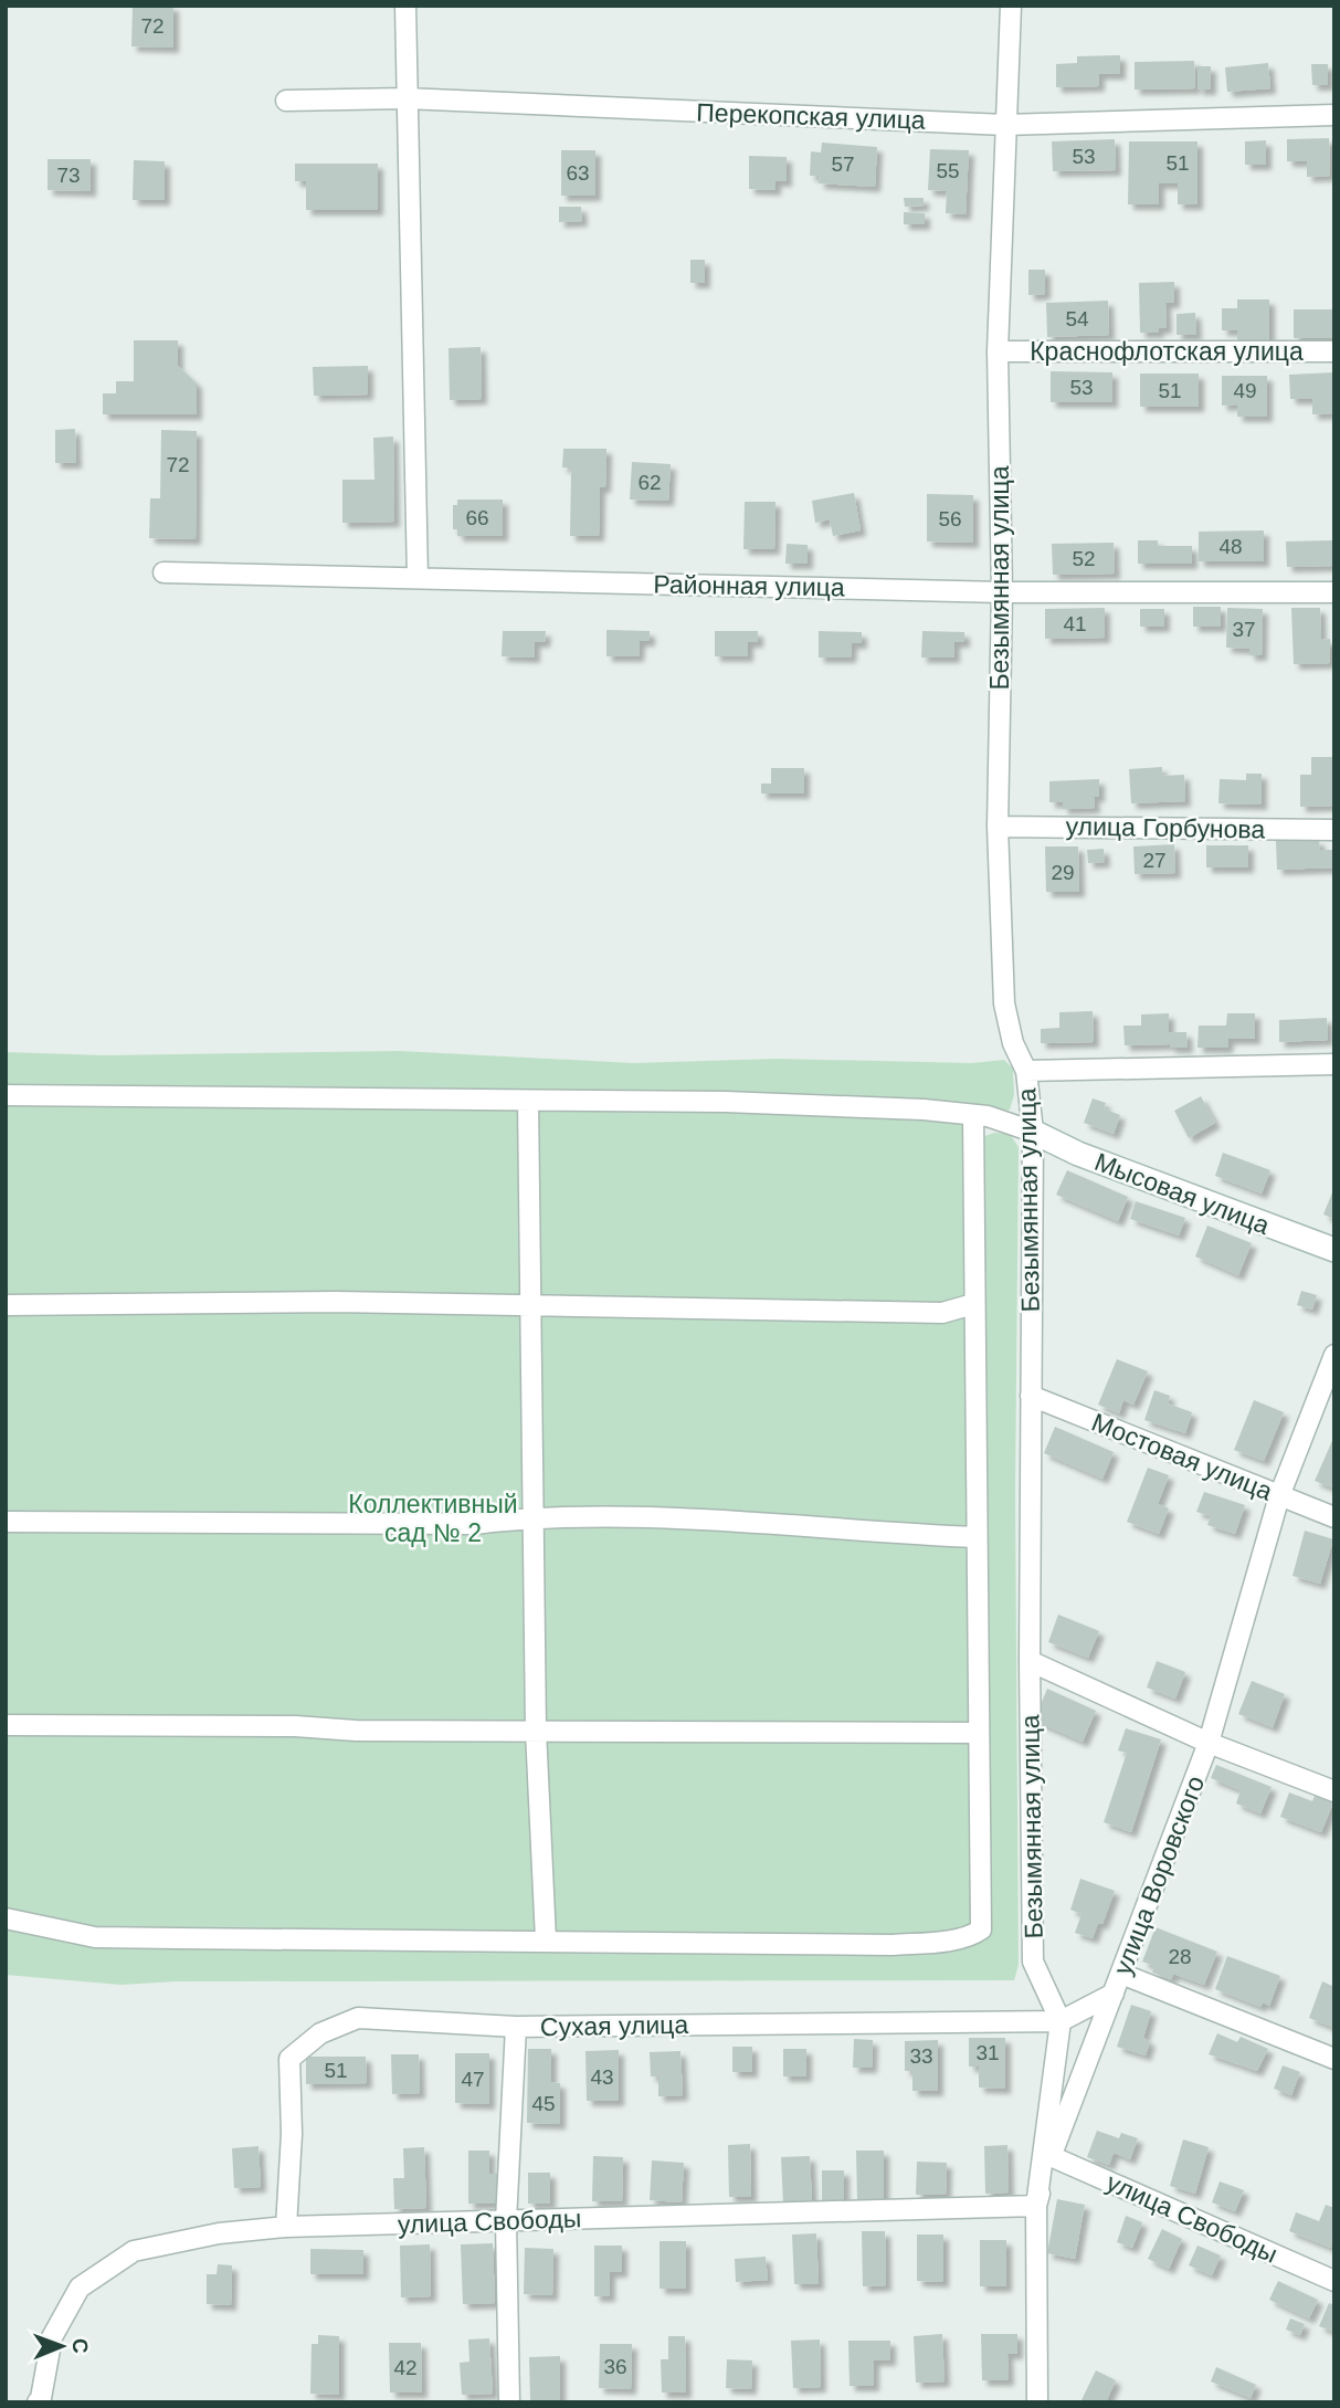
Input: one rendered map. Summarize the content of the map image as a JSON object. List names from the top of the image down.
{
  "streets": {
    "street": [
      "Перекопская улица",
      "Краснофлотская улица",
      "Безымянная улица",
      "Районная улица",
      "улица Горбунова",
      "Мысовая улица",
      "Мостовая улица",
      "улица Воровского",
      "Сухая улица",
      "улица Свободы"
    ]
  },
  "crossings": [
    ["Перекопская улица", "Безымянная улица"],
    ["Краснофлотская улица", "Безымянная улица"],
    ["Безымянная улица", "Районная улица"],
    ["Безымянная улица", "улица Горбунова"],
    ["Безымянная улица", "Мысовая улица"],
    ["Безымянная улица", "Мостовая улица"],
    ["Безымянная улица", "Сухая улица"],
    ["Мостовая улица", "улица Воровского"],
    ["улица Воровского", "Сухая улица"],
    ["улица Воровского", "улица Свободы"],
    ["Сухая улица", "улица Свободы"]
  ],
  "parks": ["Коллективный сад № 2"],
  "house_numbers": [
    "72",
    "53",
    "51",
    "57",
    "55",
    "63",
    "73",
    "54",
    "53",
    "51",
    "49",
    "72",
    "62",
    "66",
    "56",
    "48",
    "52",
    "41",
    "37",
    "27",
    "29",
    "28",
    "31",
    "33",
    "51",
    "43",
    "47",
    "45",
    "36",
    "42"
  ],
  "north": "right"
}
